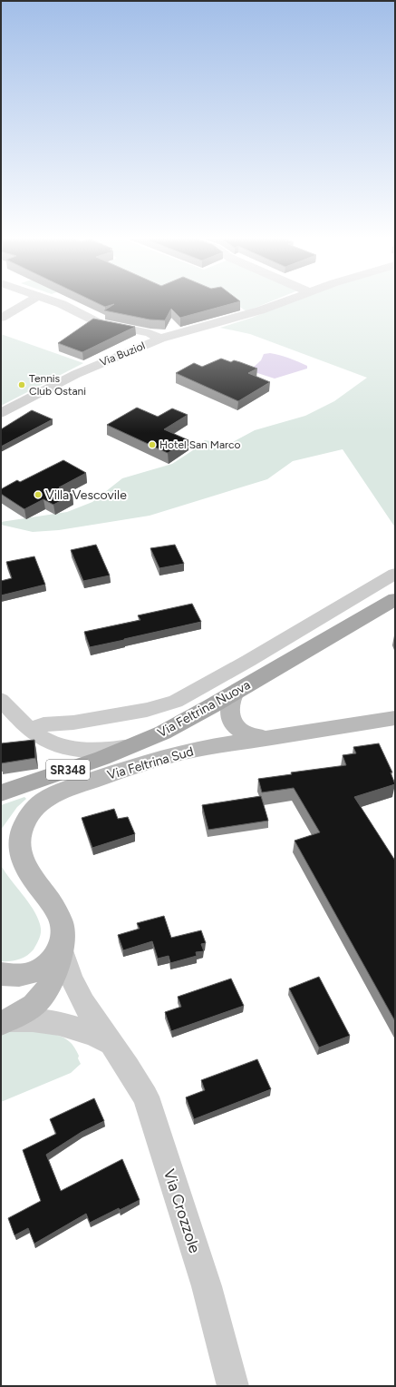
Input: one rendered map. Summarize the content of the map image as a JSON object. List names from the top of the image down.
{
  "streets": {
    "main road": ["Via Feltrina Nuova", "Via Feltrina Sud", "SR348"],
    "street": ["Via Buziol", "Via Crozzole"]
  },
  "crossings": [
    ["Via Feltrina Nuova", "Via Feltrina Sud"],
    ["Via Feltrina Sud", "Via Crozzole"]
  ],
  "places": ["Tennis Club Ostani", "Hotel San Marco", "Villa Vescovile"]
}
